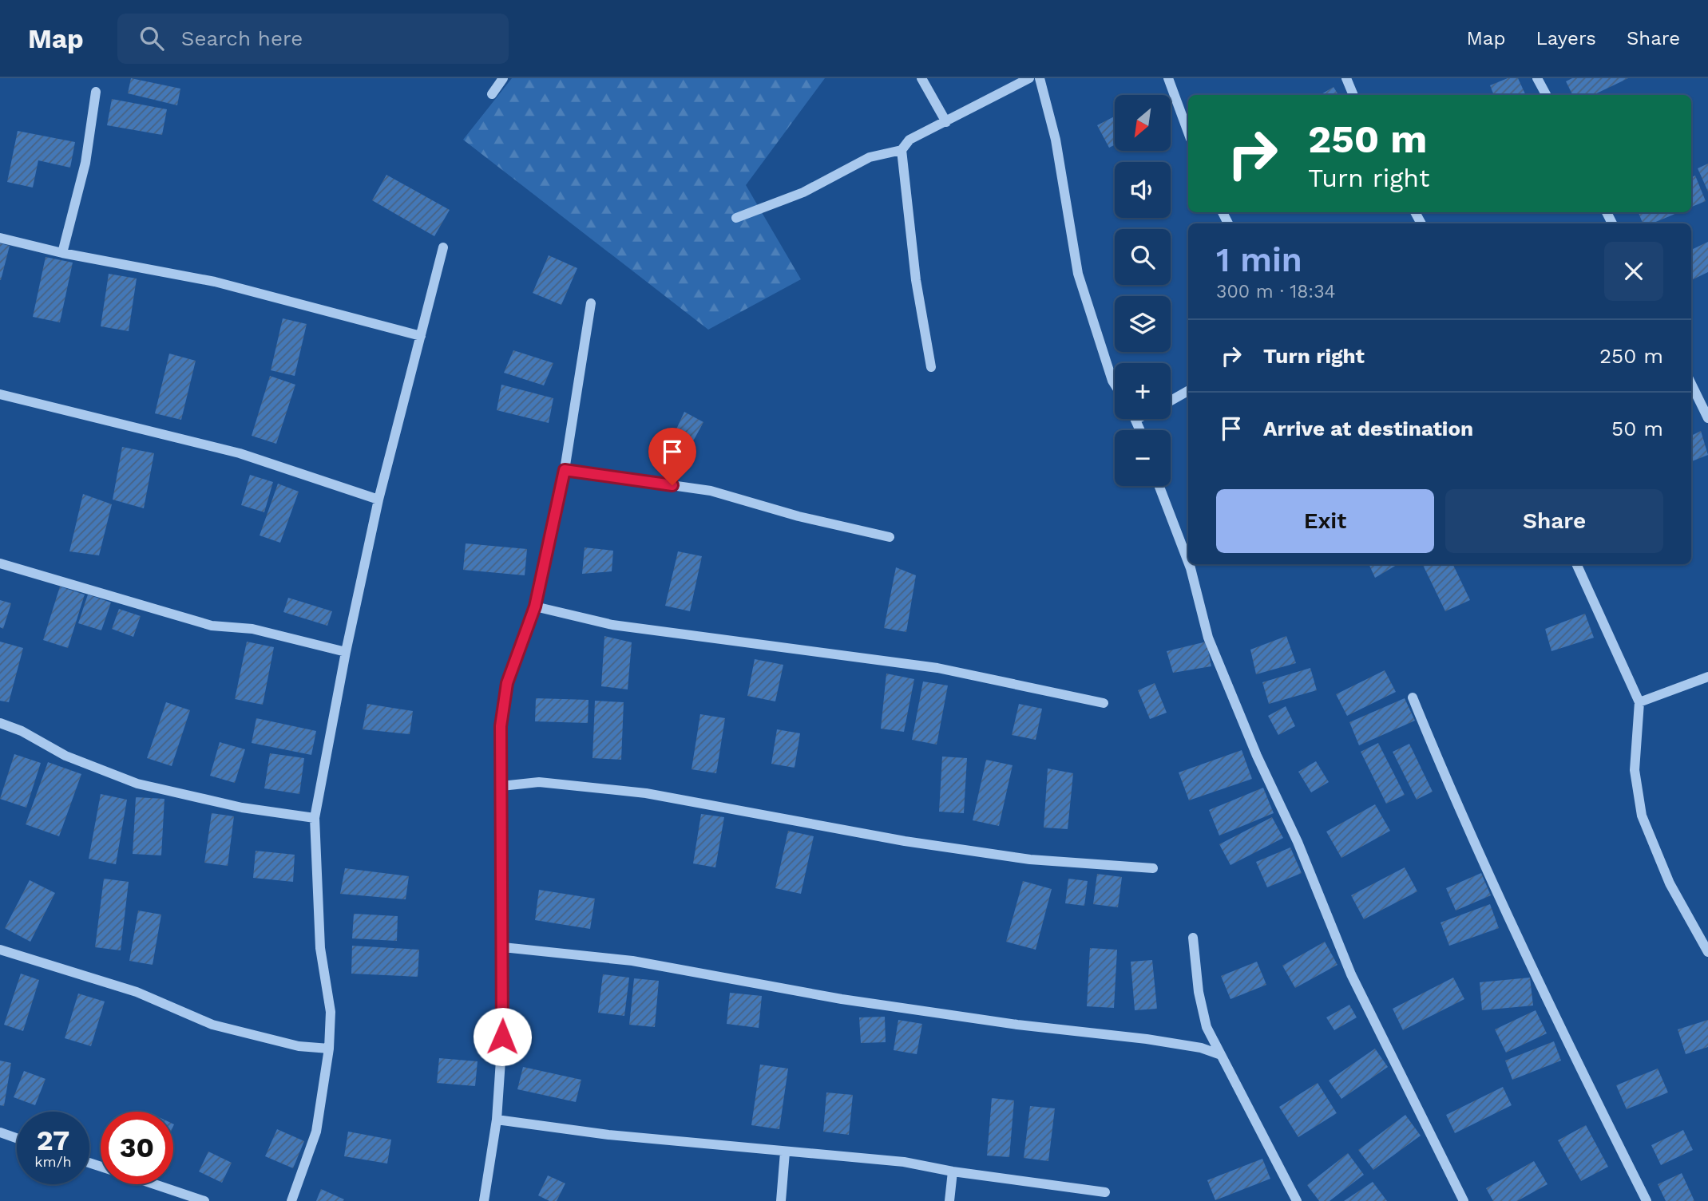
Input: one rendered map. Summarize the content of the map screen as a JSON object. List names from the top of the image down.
{
  "north": "bottom left",
  "page": {
    "header": "Map",
    "search": "Search here",
    "nav": ["Map", "Layers", "Share"],
    "map_buttons": ["+", "−"],
    "turn": ["250 m", "Turn right"],
    "heading": ["1 min", "300 m · 18:34"],
    "list": [
      {
        "name": "Turn right",
        "value": "250 m"
      },
      {
        "name": "Arrive at destination",
        "value": "50 m"
      }
    ],
    "buttons": ["Exit", "Share"],
    "speed": "27 km/h",
    "limit": "30"
  }
}
